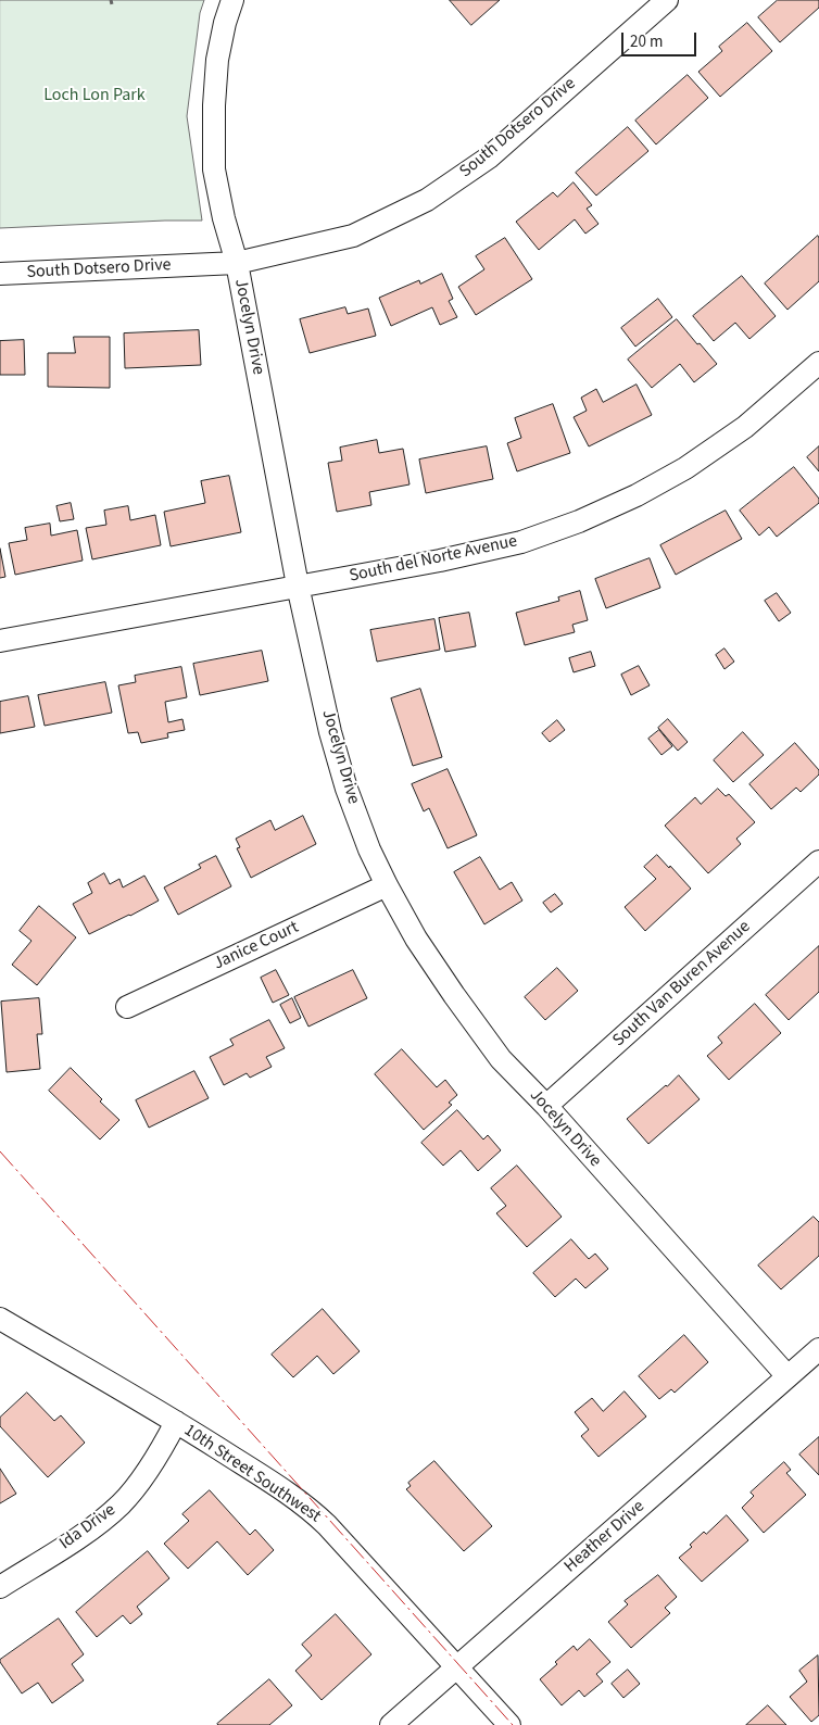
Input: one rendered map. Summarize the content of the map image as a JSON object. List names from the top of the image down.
{
  "streets": {
    "street": [
      "South Dotsero Drive",
      "Jocelyn Drive",
      "South del Norte Avenue",
      "Janice Court",
      "South Van Buren Avenue",
      "10th Street Southwest",
      "Ida Drive",
      "Heather Drive"
    ]
  },
  "crossings": [
    ["South Dotsero Drive", "Jocelyn Drive"],
    ["Jocelyn Drive", "South del Norte Avenue"],
    ["Jocelyn Drive", "Janice Court"],
    ["Jocelyn Drive", "South Van Buren Avenue"],
    ["Jocelyn Drive", "Heather Drive"],
    ["10th Street Southwest", "Ida Drive"],
    ["10th Street Southwest", "Heather Drive"]
  ],
  "parks": ["Loch Lon Park"],
  "scale_bar": "20 m"
}
